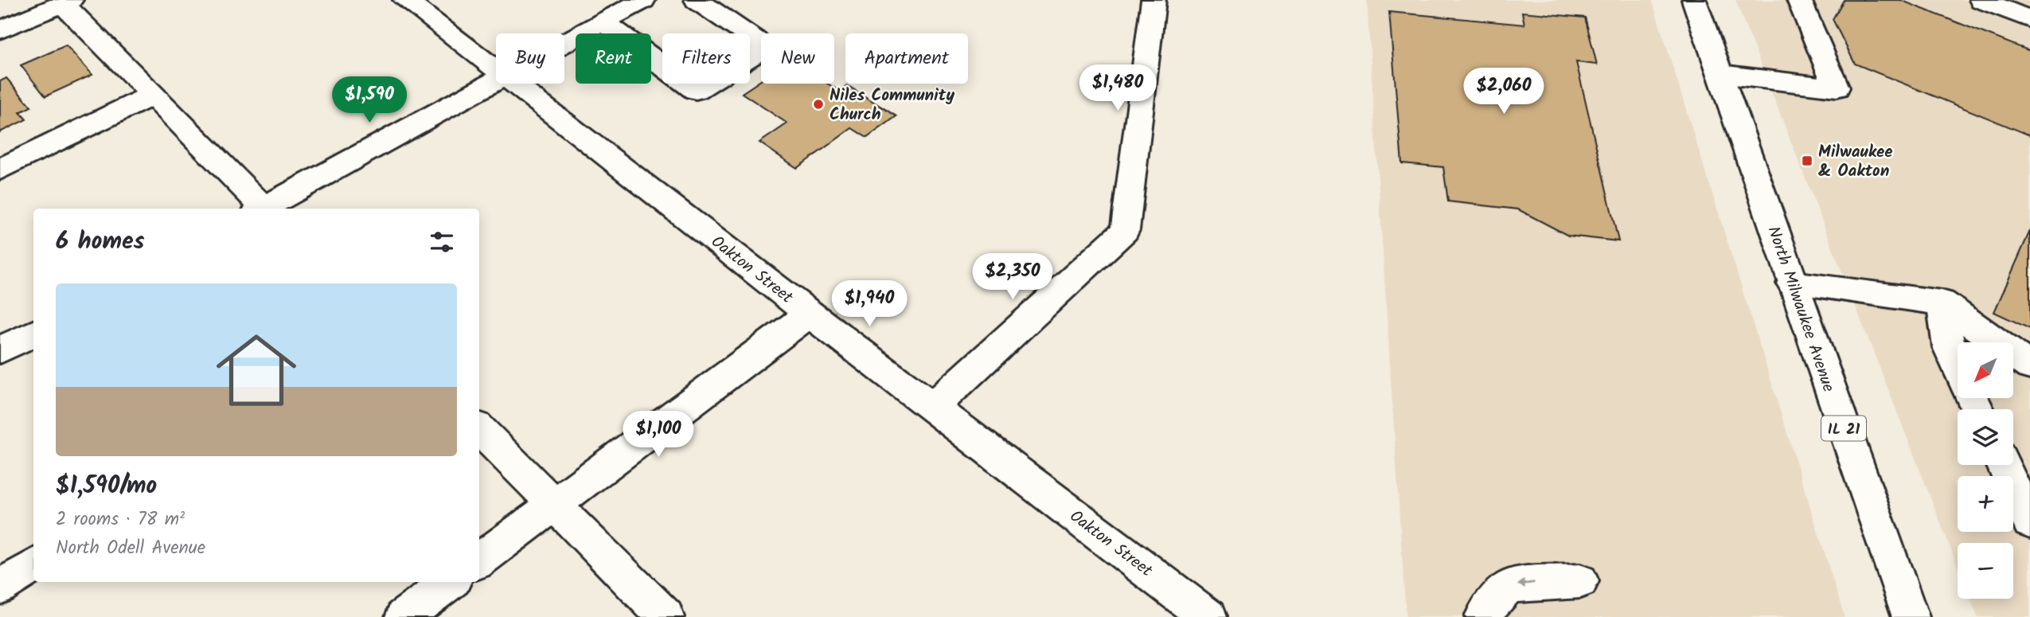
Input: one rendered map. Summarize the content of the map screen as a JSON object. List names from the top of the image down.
{
  "streets": {
    "main road": ["Oakton Street", "North Milwaukee Avenue", "IL 21"]
  },
  "places": {
    "other": ["Niles Community Church"],
    "transit": ["Milwaukee & Oakton"]
  },
  "north": "bottom left",
  "page": {
    "chip": [
      "Buy",
      "Rent",
      "Filters",
      "New",
      "Apartment"
    ],
    "price": [
      "$1,480",
      "$2,060",
      "$1,590",
      "$2,350",
      "$1,940",
      "$1,100"
    ],
    "heading": "6 homes",
    "list": [
      {
        "name": "$1,590/mo",
        "note": "2 rooms · 78 m² · North Odell Avenue"
      }
    ],
    "map_buttons": ["+", "−"]
  }
}
